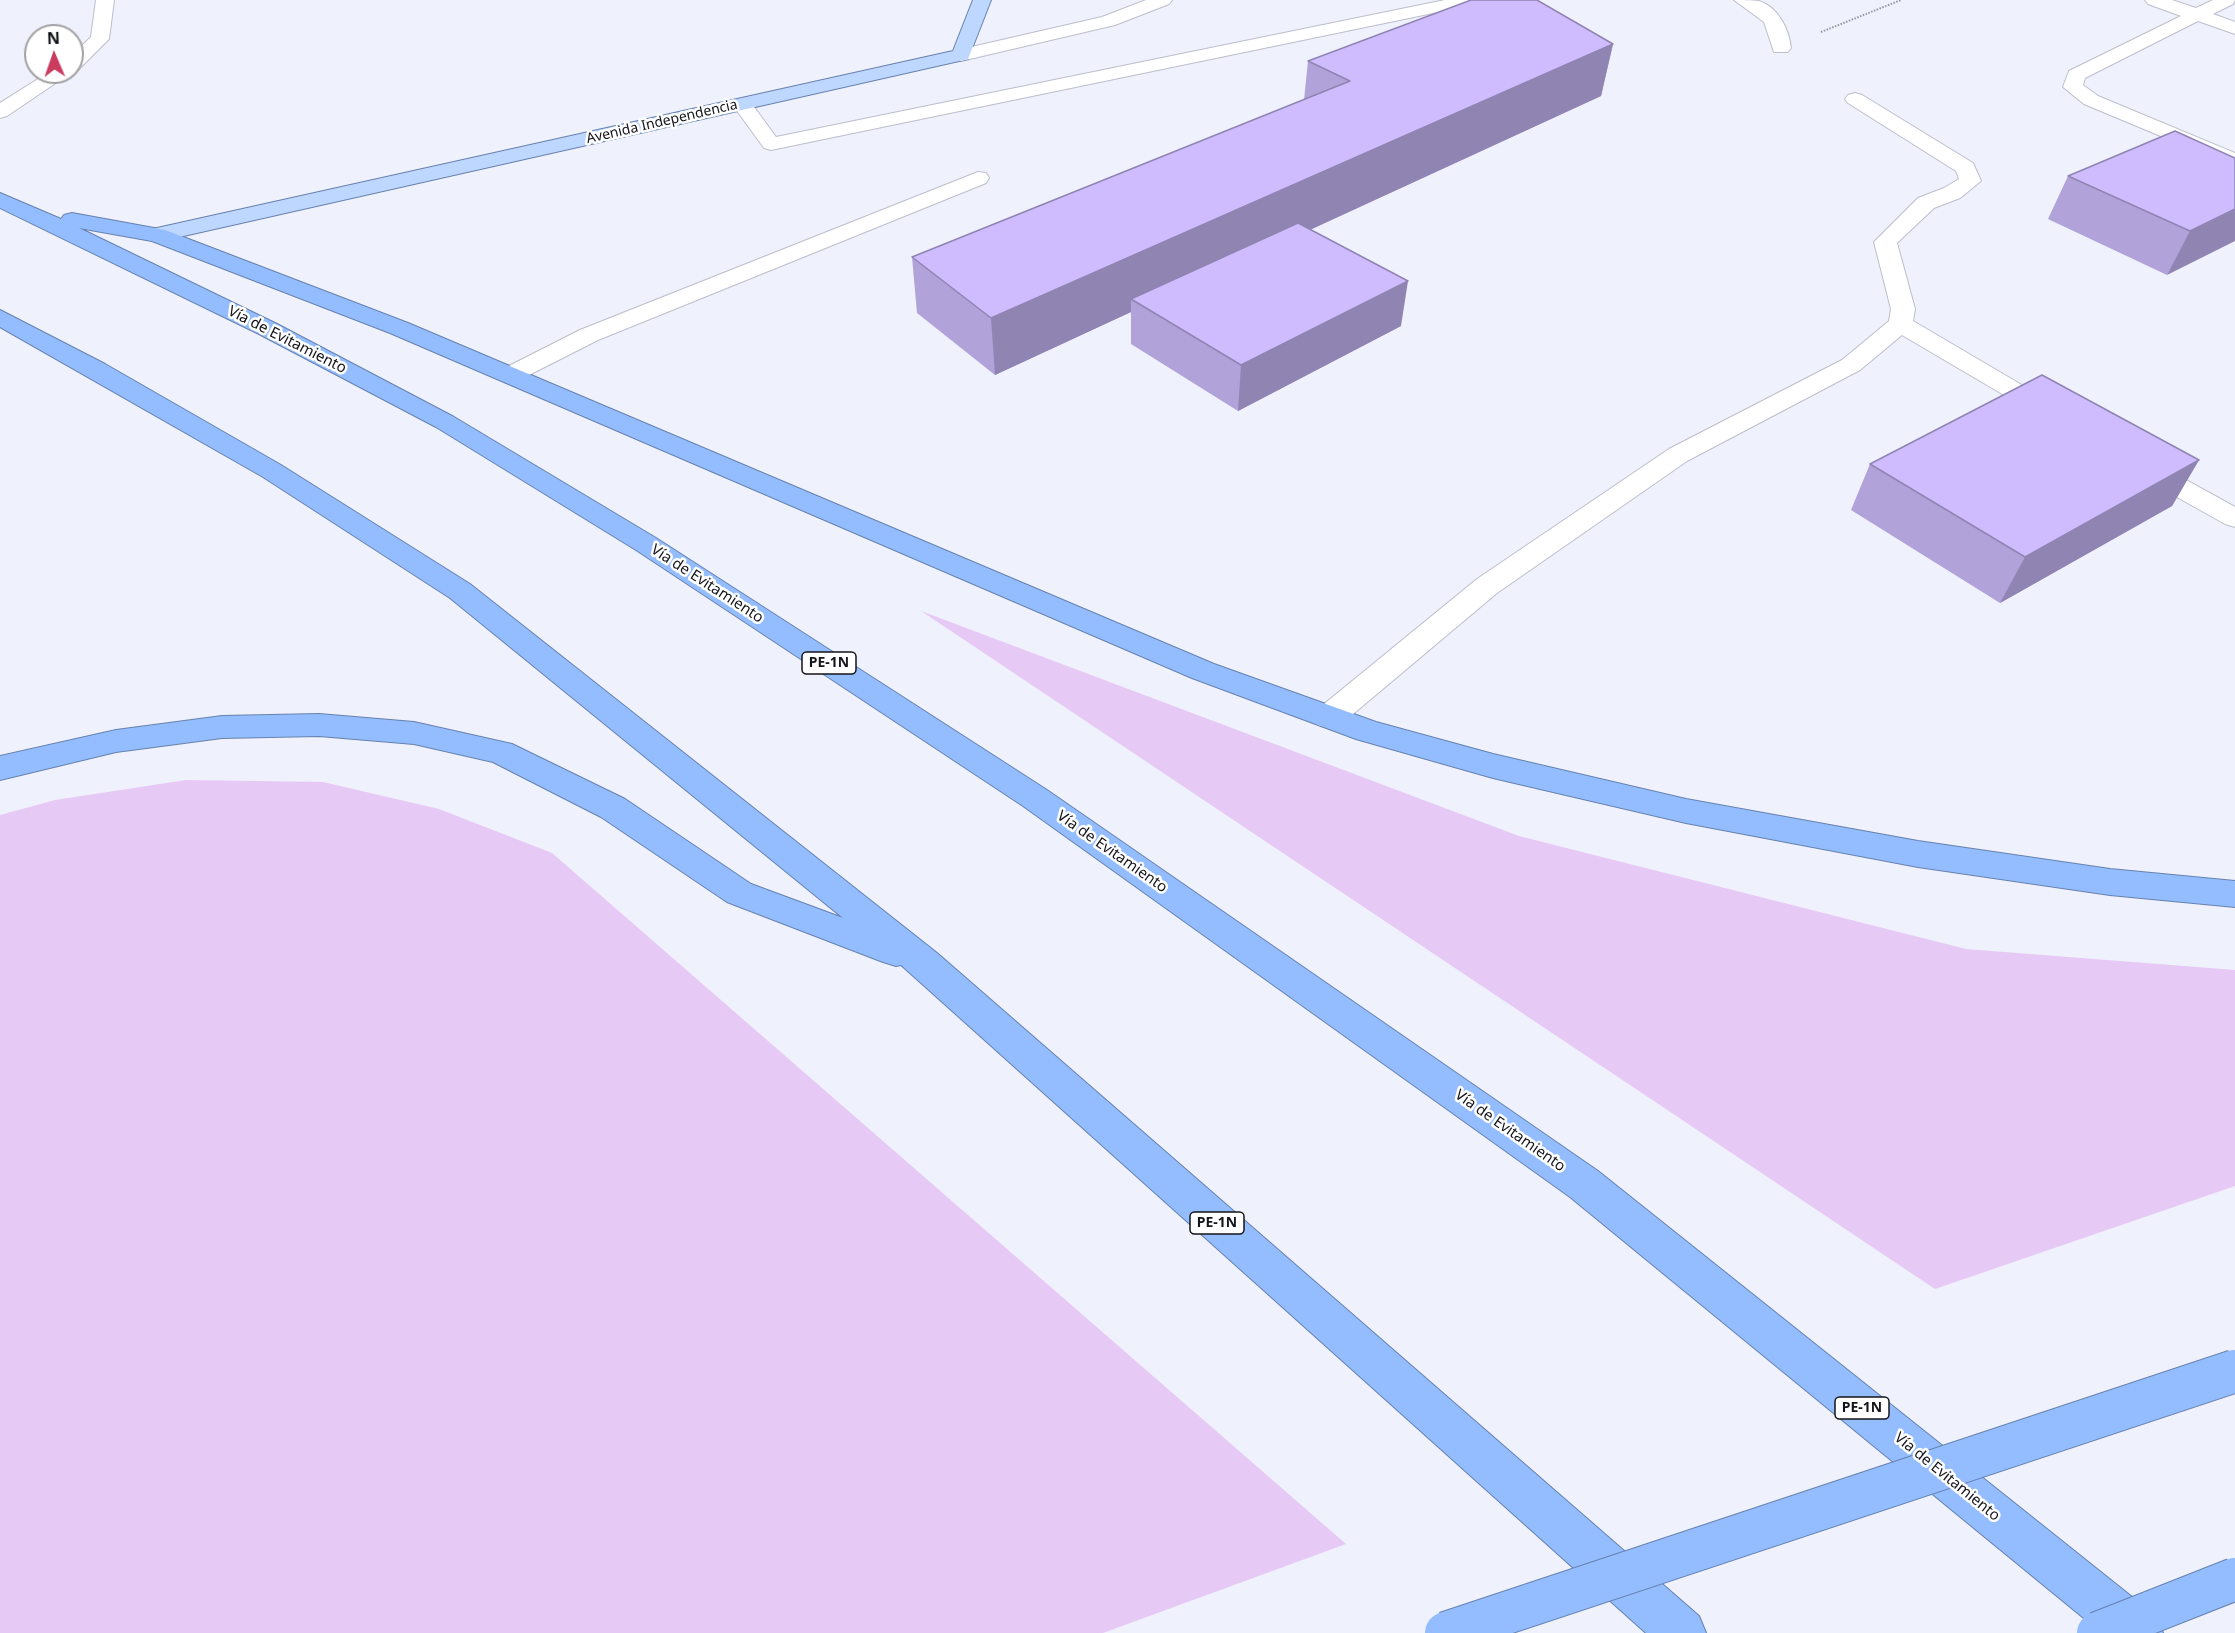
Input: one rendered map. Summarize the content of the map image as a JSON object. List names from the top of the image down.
{
  "streets": {
    "highway": ["Vía de Evitamiento", "PE-1N"],
    "main road": ["Avenida Independencia"]
  },
  "north": "top"
}
